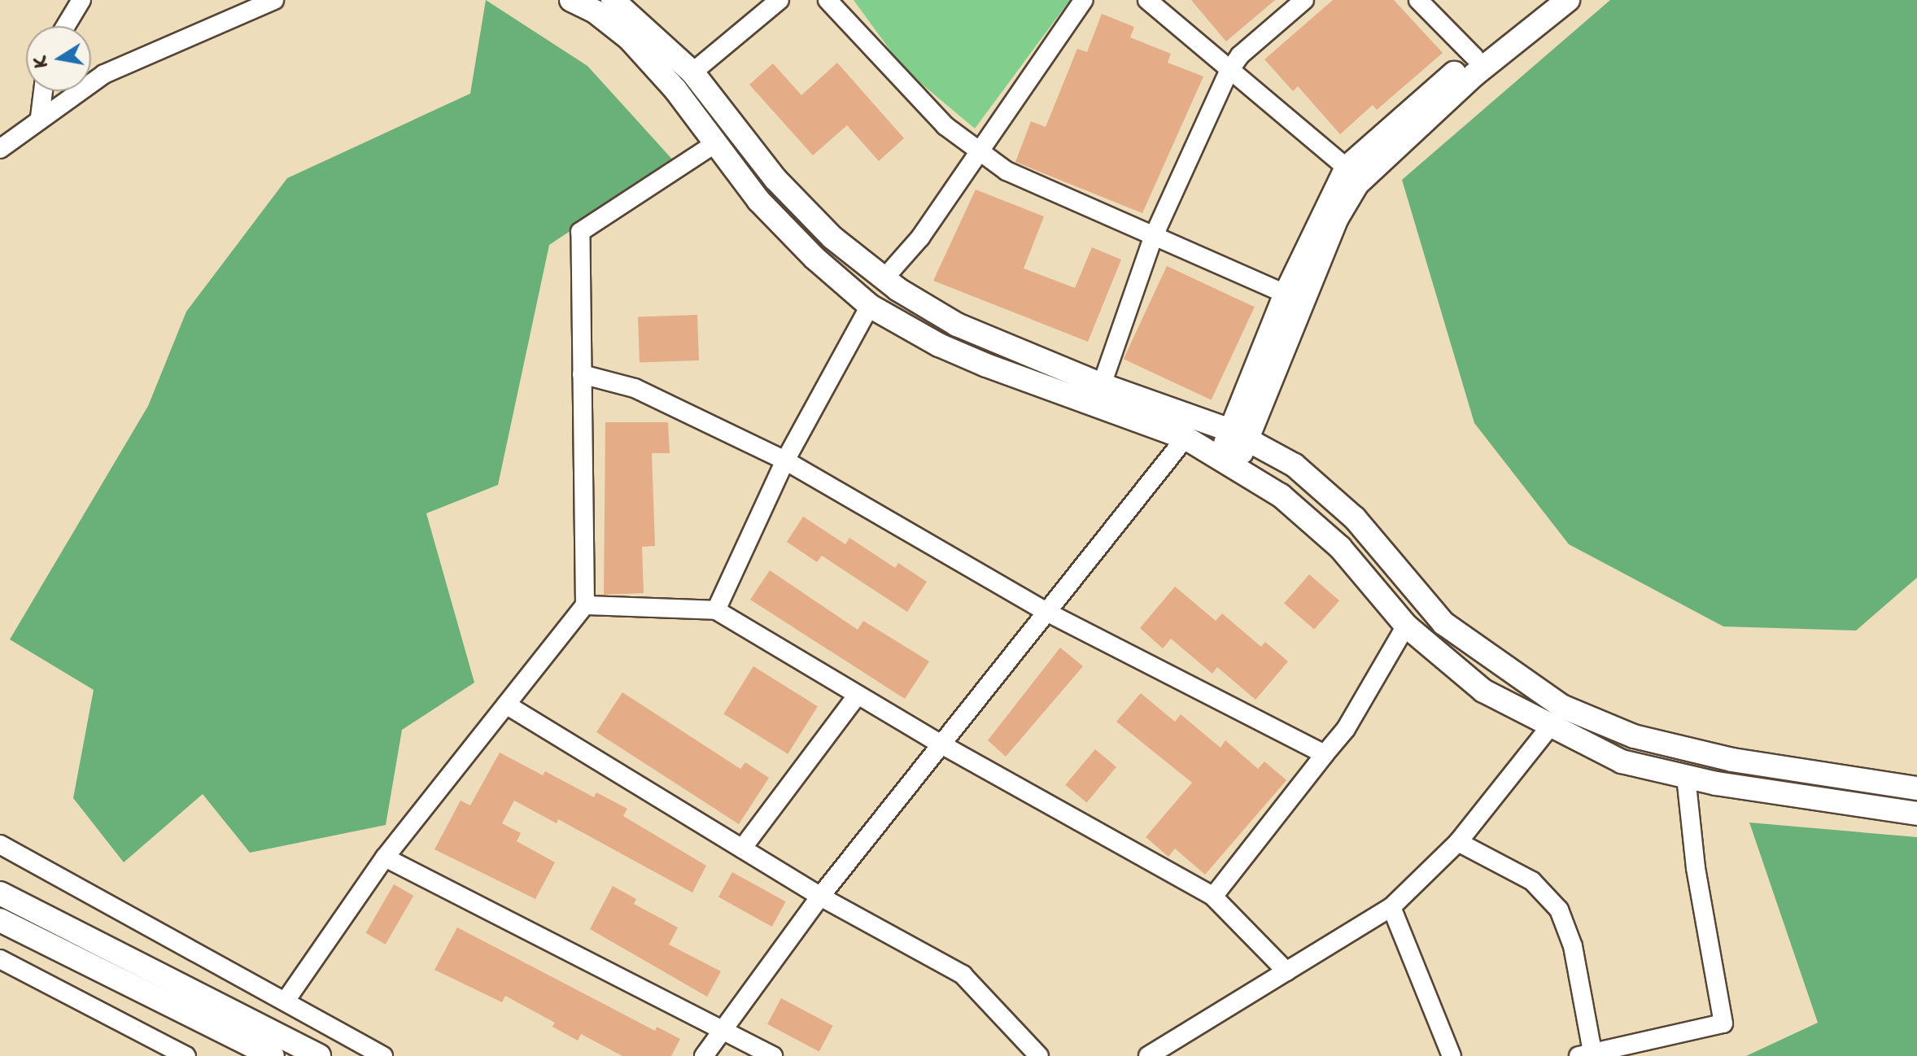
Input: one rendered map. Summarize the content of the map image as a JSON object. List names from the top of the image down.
{
  "north": "left"
}
